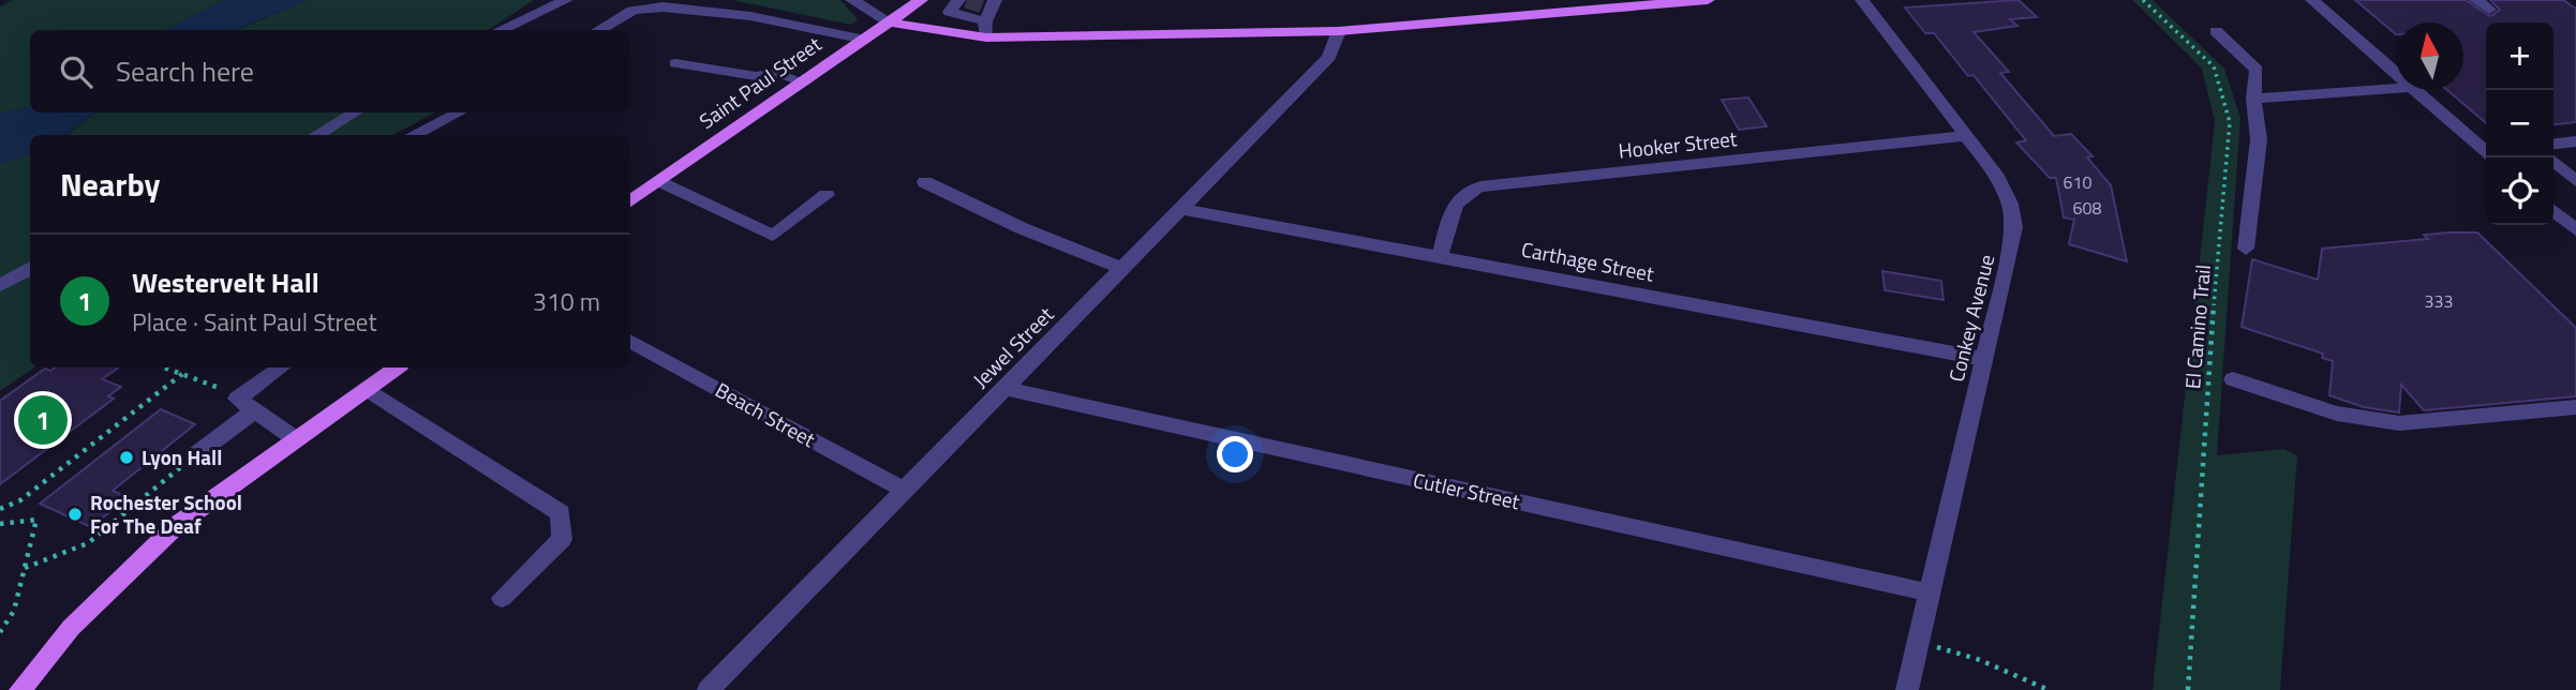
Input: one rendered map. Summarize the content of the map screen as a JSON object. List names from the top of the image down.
{
  "streets": {
    "main road": ["Saint Paul Street"],
    "street": [
      "Hooker Street",
      "Carthage Street",
      "Conkey Avenue",
      "Jewel Street",
      "Beach Street",
      "Cutler Street"
    ],
    "path": ["El Camino Trail"]
  },
  "crossings": [
    ["Hooker Street", "Carthage Street"],
    ["Hooker Street", "Conkey Avenue"],
    ["Carthage Street", "Conkey Avenue"],
    ["Carthage Street", "Jewel Street"],
    ["Conkey Avenue", "Cutler Street"],
    ["Jewel Street", "Beach Street"],
    ["Jewel Street", "Cutler Street"]
  ],
  "places": ["Lyon Hall", "Rochester School For The Deaf"],
  "house_numbers": ["610", "608", "333"],
  "north": "top",
  "page": {
    "map_buttons": ["+", "−"],
    "search": "Search here",
    "heading": "Nearby",
    "list": [
      {
        "mark": "1",
        "name": "Westervelt Hall",
        "note": "Place · Saint Paul Street",
        "value": "310 m"
      }
    ],
    "pins": "1"
  }
}
